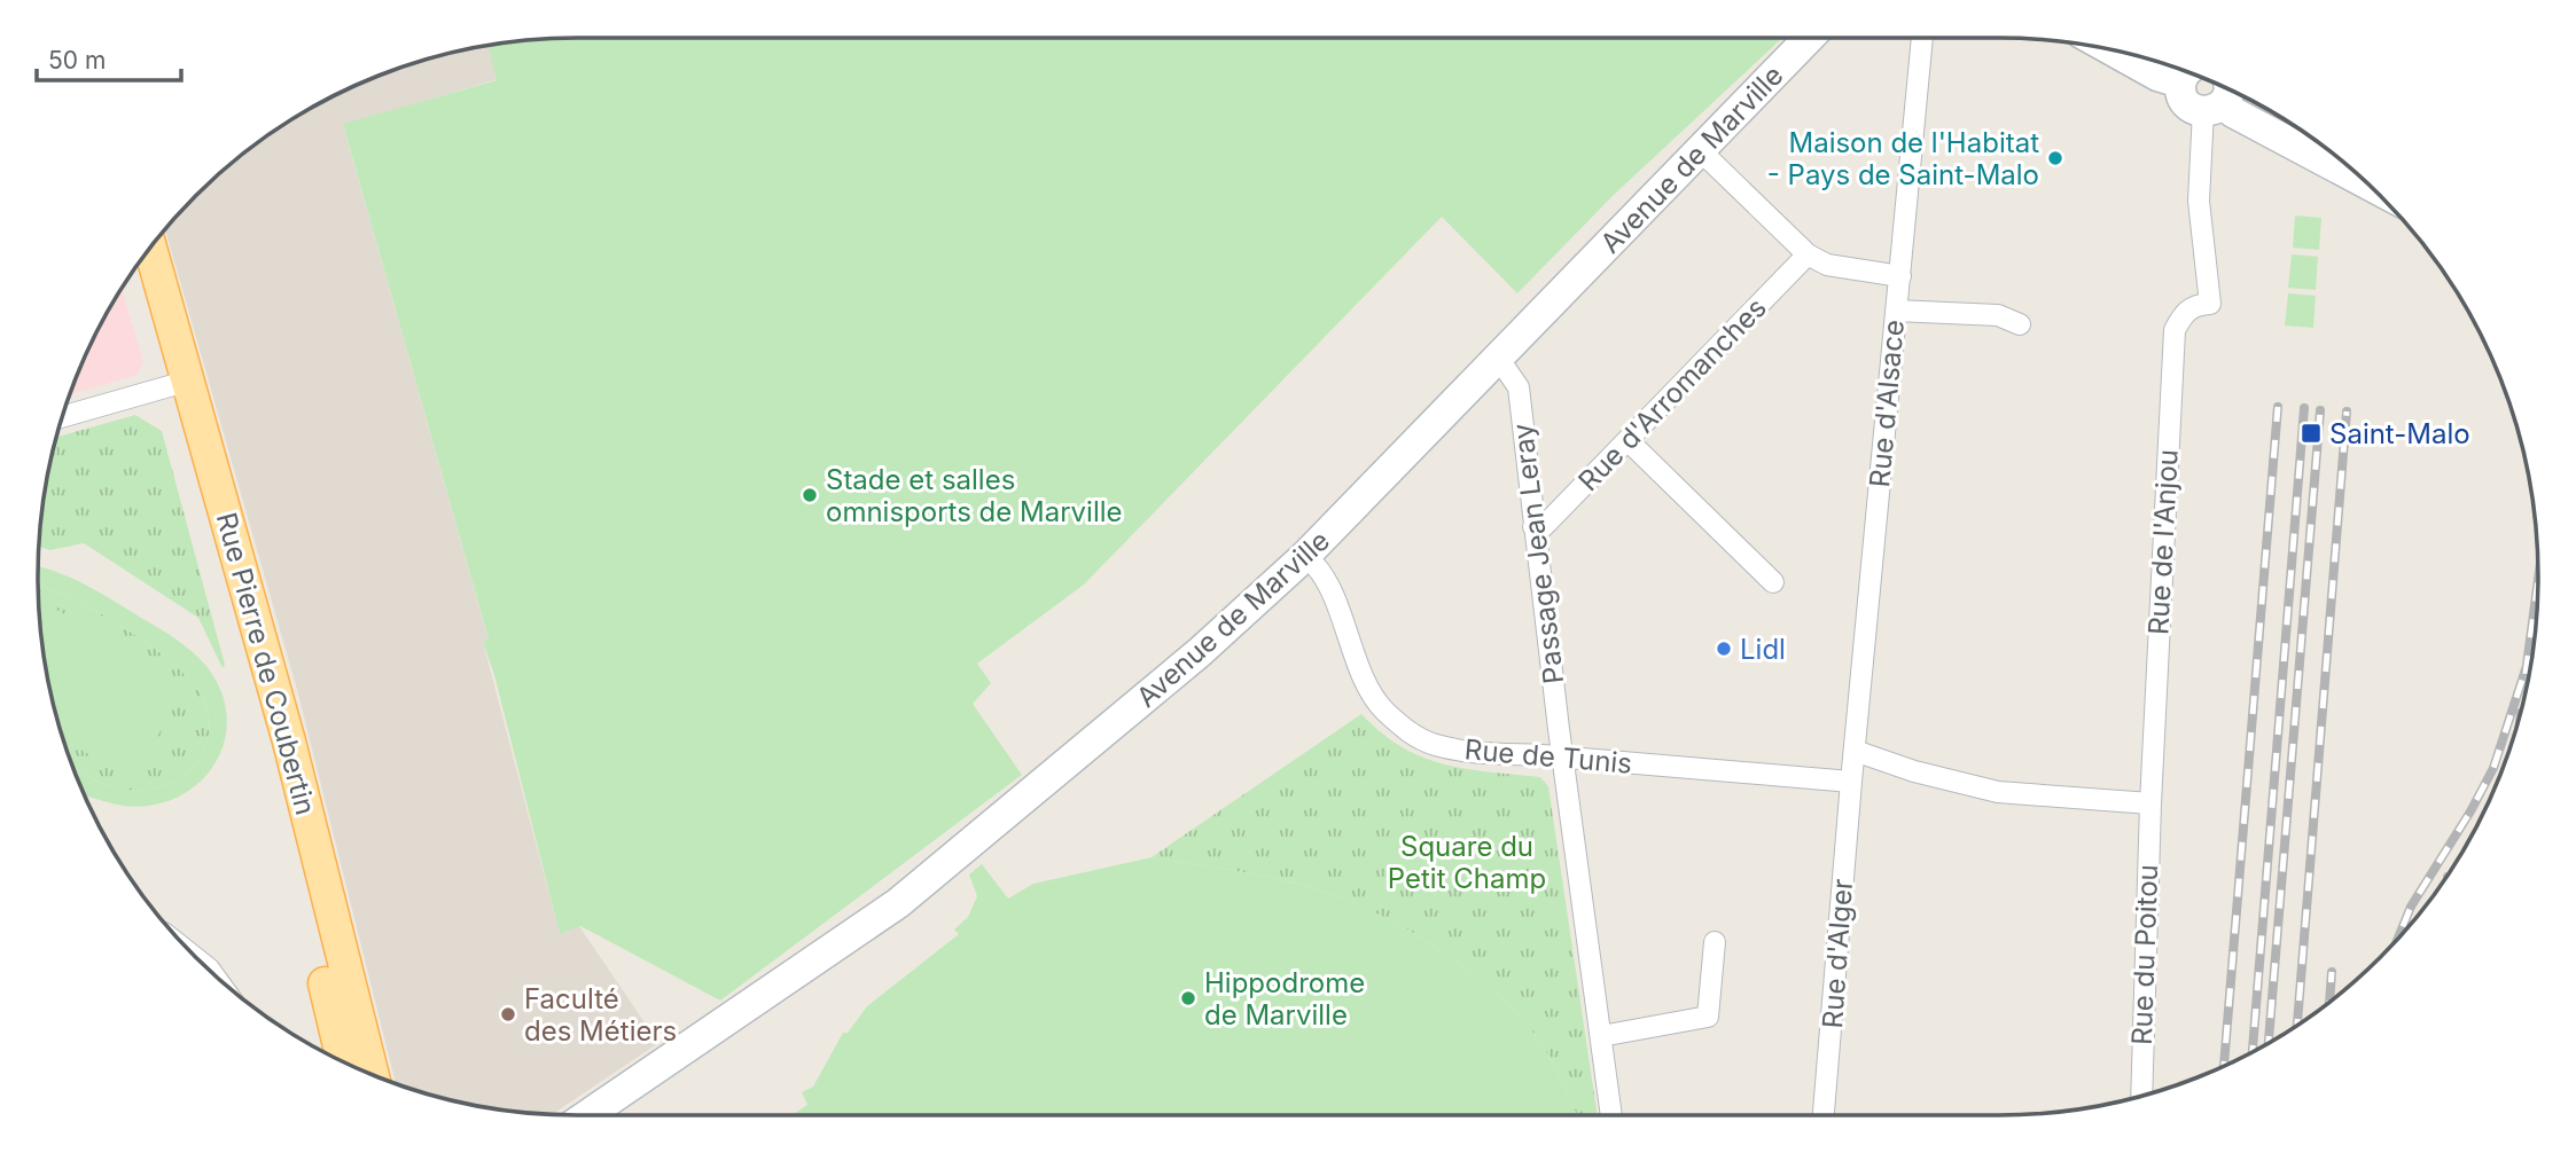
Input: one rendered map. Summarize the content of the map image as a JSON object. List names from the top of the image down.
{
  "streets": {
    "main road": ["Rue Pierre de Coubertin"],
    "street": [
      "Avenue de Marville",
      "Rue d'Arromanches",
      "Rue d'Alsace",
      "Rue de l'Anjou",
      "Passage Jean Leray",
      "Rue de Tunis",
      "Rue d'Alger",
      "Rue du Poitou"
    ]
  },
  "crossings": [
    ["Avenue de Marville", "Passage Jean Leray"],
    ["Avenue de Marville", "Rue de Tunis"],
    ["Rue d'Arromanches", "Passage Jean Leray"],
    ["Rue d'Alsace", "Rue de Tunis"],
    ["Rue d'Alsace", "Rue d'Alger"],
    ["Rue de l'Anjou", "Rue du Poitou"],
    ["Passage Jean Leray", "Rue de Tunis"],
    ["Rue de Tunis", "Rue d'Alger"]
  ],
  "parks": ["Square du Petit Champ"],
  "places": {
    "other": [
      "Maison de l'Habitat - Pays de Saint-Malo",
      "Stade et salles omnisports de Marville",
      "Lidl",
      "Hippodrome de Marville",
      "Faculté des Métiers"
    ],
    "transit": ["Saint-Malo"]
  },
  "scale_bar": "50 m"
}
